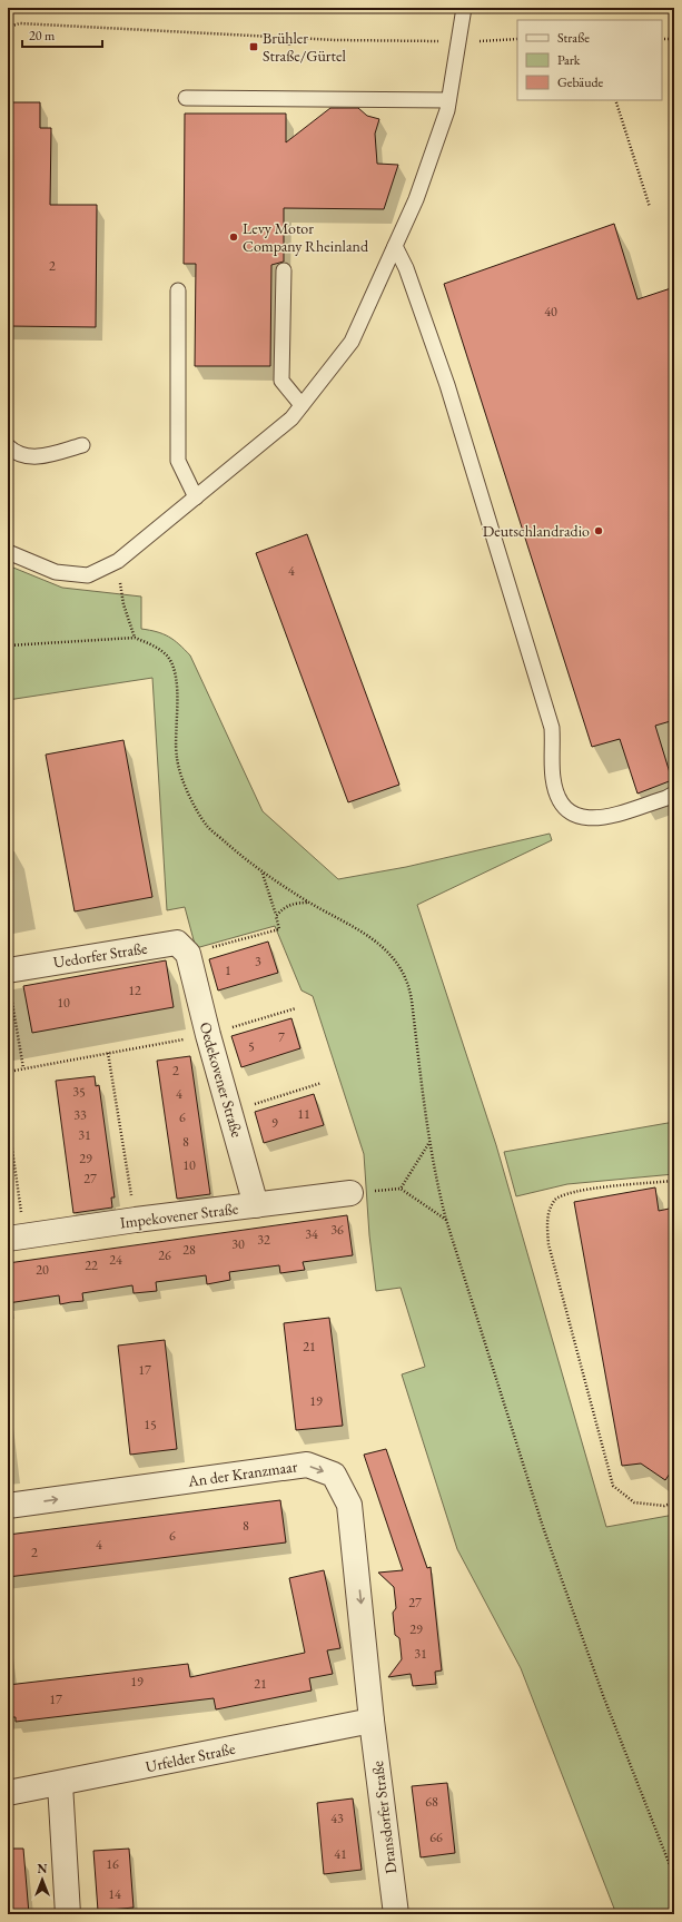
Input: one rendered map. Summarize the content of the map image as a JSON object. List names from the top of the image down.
{
  "streets": {
    "street": [
      "Uedorfer Straße",
      "Oedekovener Straße",
      "Impekovener Straße",
      "An der Kranzmaar",
      "Urfelder Straße",
      "Dransdorfer Straße"
    ]
  },
  "crossings": [
    ["Uedorfer Straße", "Oedekovener Straße"],
    ["Oedekovener Straße", "Impekovener Straße"],
    ["An der Kranzmaar", "Urfelder Straße"],
    ["An der Kranzmaar", "Dransdorfer Straße"],
    ["Urfelder Straße", "Dransdorfer Straße"]
  ],
  "places": {
    "transit": ["Brühler Straße/Gürtel"],
    "other": ["Levy Motor Company Rheinland", "Deutschlandradio"]
  },
  "house_numbers": [
    "2",
    "40",
    "4",
    "3",
    "1",
    "12",
    "10",
    "7",
    "5",
    "2",
    "35",
    "4",
    "11",
    "33",
    "6",
    "9",
    "31",
    "8",
    "29",
    "10",
    "27",
    "36",
    "34",
    "32",
    "30",
    "28",
    "26",
    "24",
    "22",
    "20",
    "21",
    "17",
    "19",
    "15",
    "8",
    "6",
    "4",
    "2",
    "27",
    "29",
    "31",
    "19",
    "21",
    "17",
    "68",
    "43",
    "66",
    "41",
    "16",
    "14"
  ],
  "legend": ["Straße", "Park", "Gebäude"],
  "scale_bar": "20 m",
  "north": "top"
}
